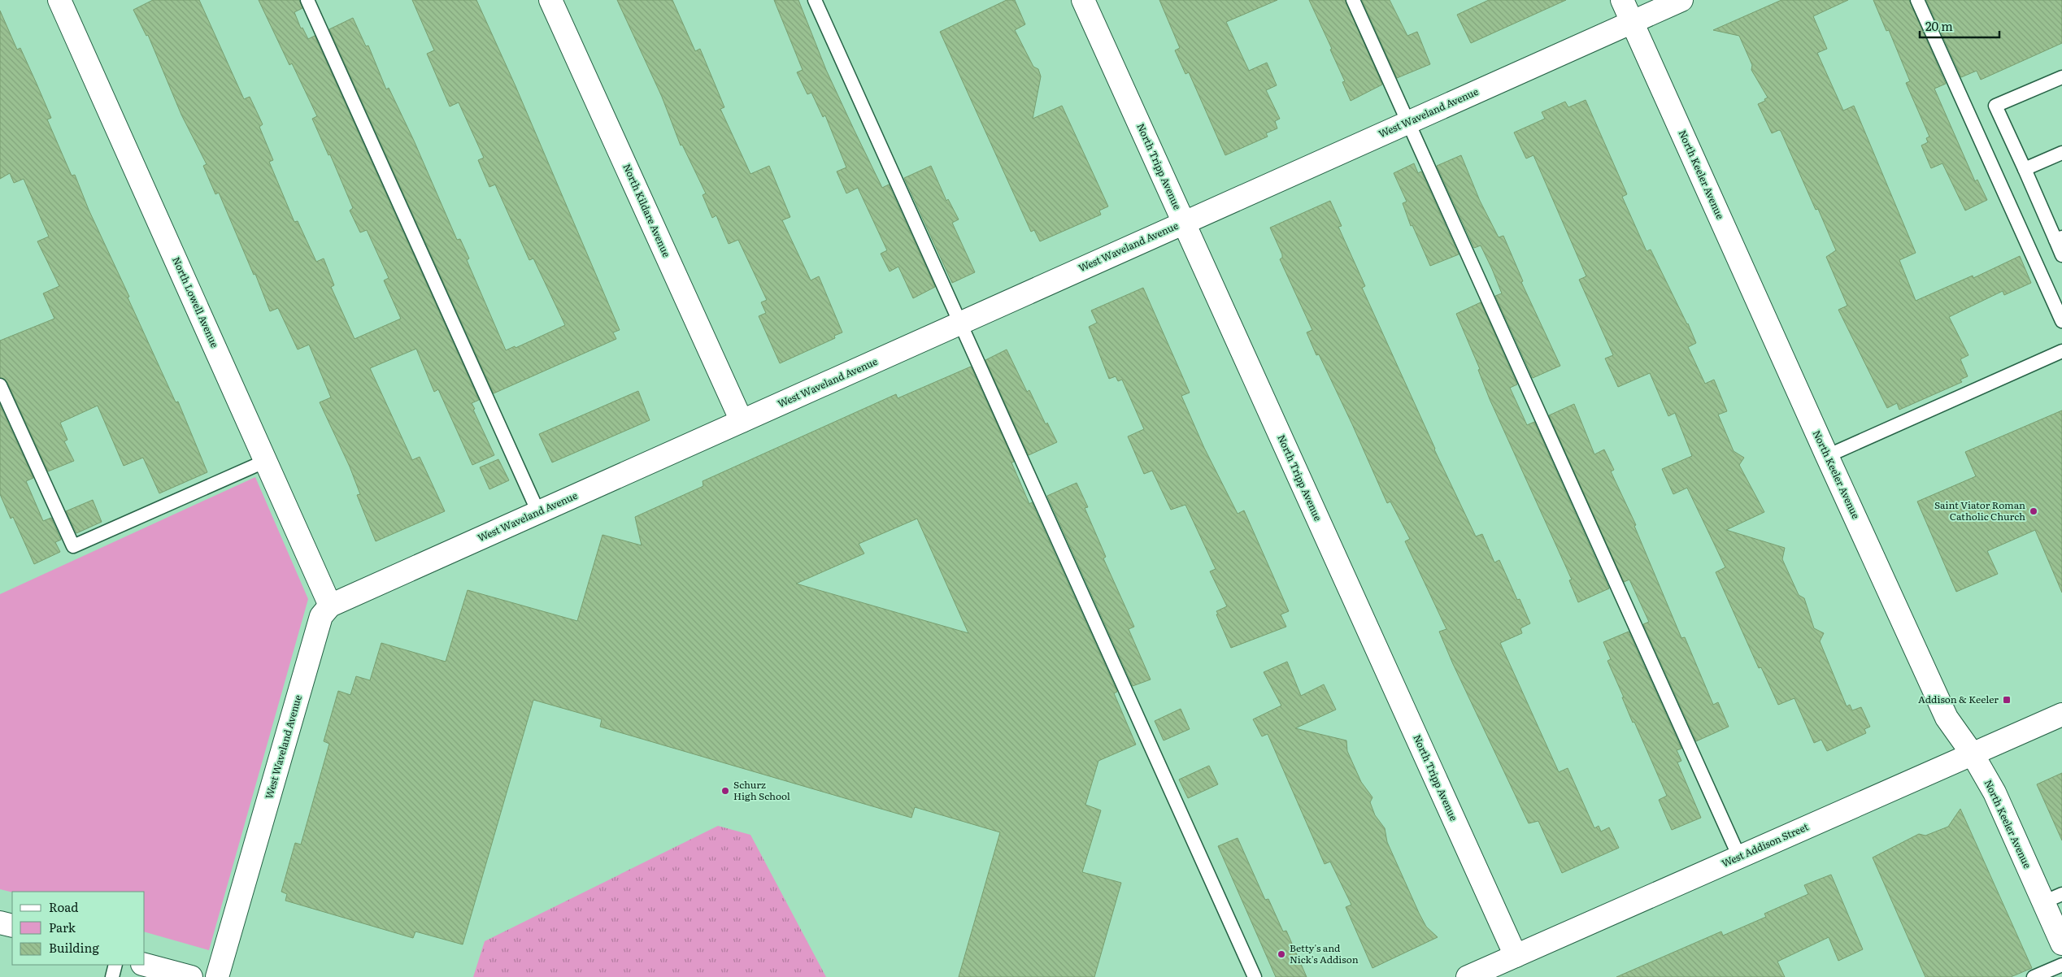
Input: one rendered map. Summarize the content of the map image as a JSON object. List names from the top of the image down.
{
  "streets": {
    "street": [
      "West Waveland Avenue",
      "North Tripp Avenue",
      "North Keeler Avenue",
      "North Kildare Avenue",
      "North Lowell Avenue",
      "West Addison Street"
    ]
  },
  "crossings": [
    ["West Waveland Avenue", "North Tripp Avenue"],
    ["West Waveland Avenue", "North Keeler Avenue"],
    ["West Waveland Avenue", "North Kildare Avenue"],
    ["West Waveland Avenue", "North Lowell Avenue"],
    ["North Tripp Avenue", "West Addison Street"],
    ["North Keeler Avenue", "West Addison Street"]
  ],
  "places": {
    "other": ["Saint Viator Roman Catholic Church", "Schurz High School", "Betty's and Nick's Addison"],
    "transit": ["Addison & Keeler"]
  },
  "legend": ["Road", "Park", "Building"],
  "scale_bar": "20 m"
}
